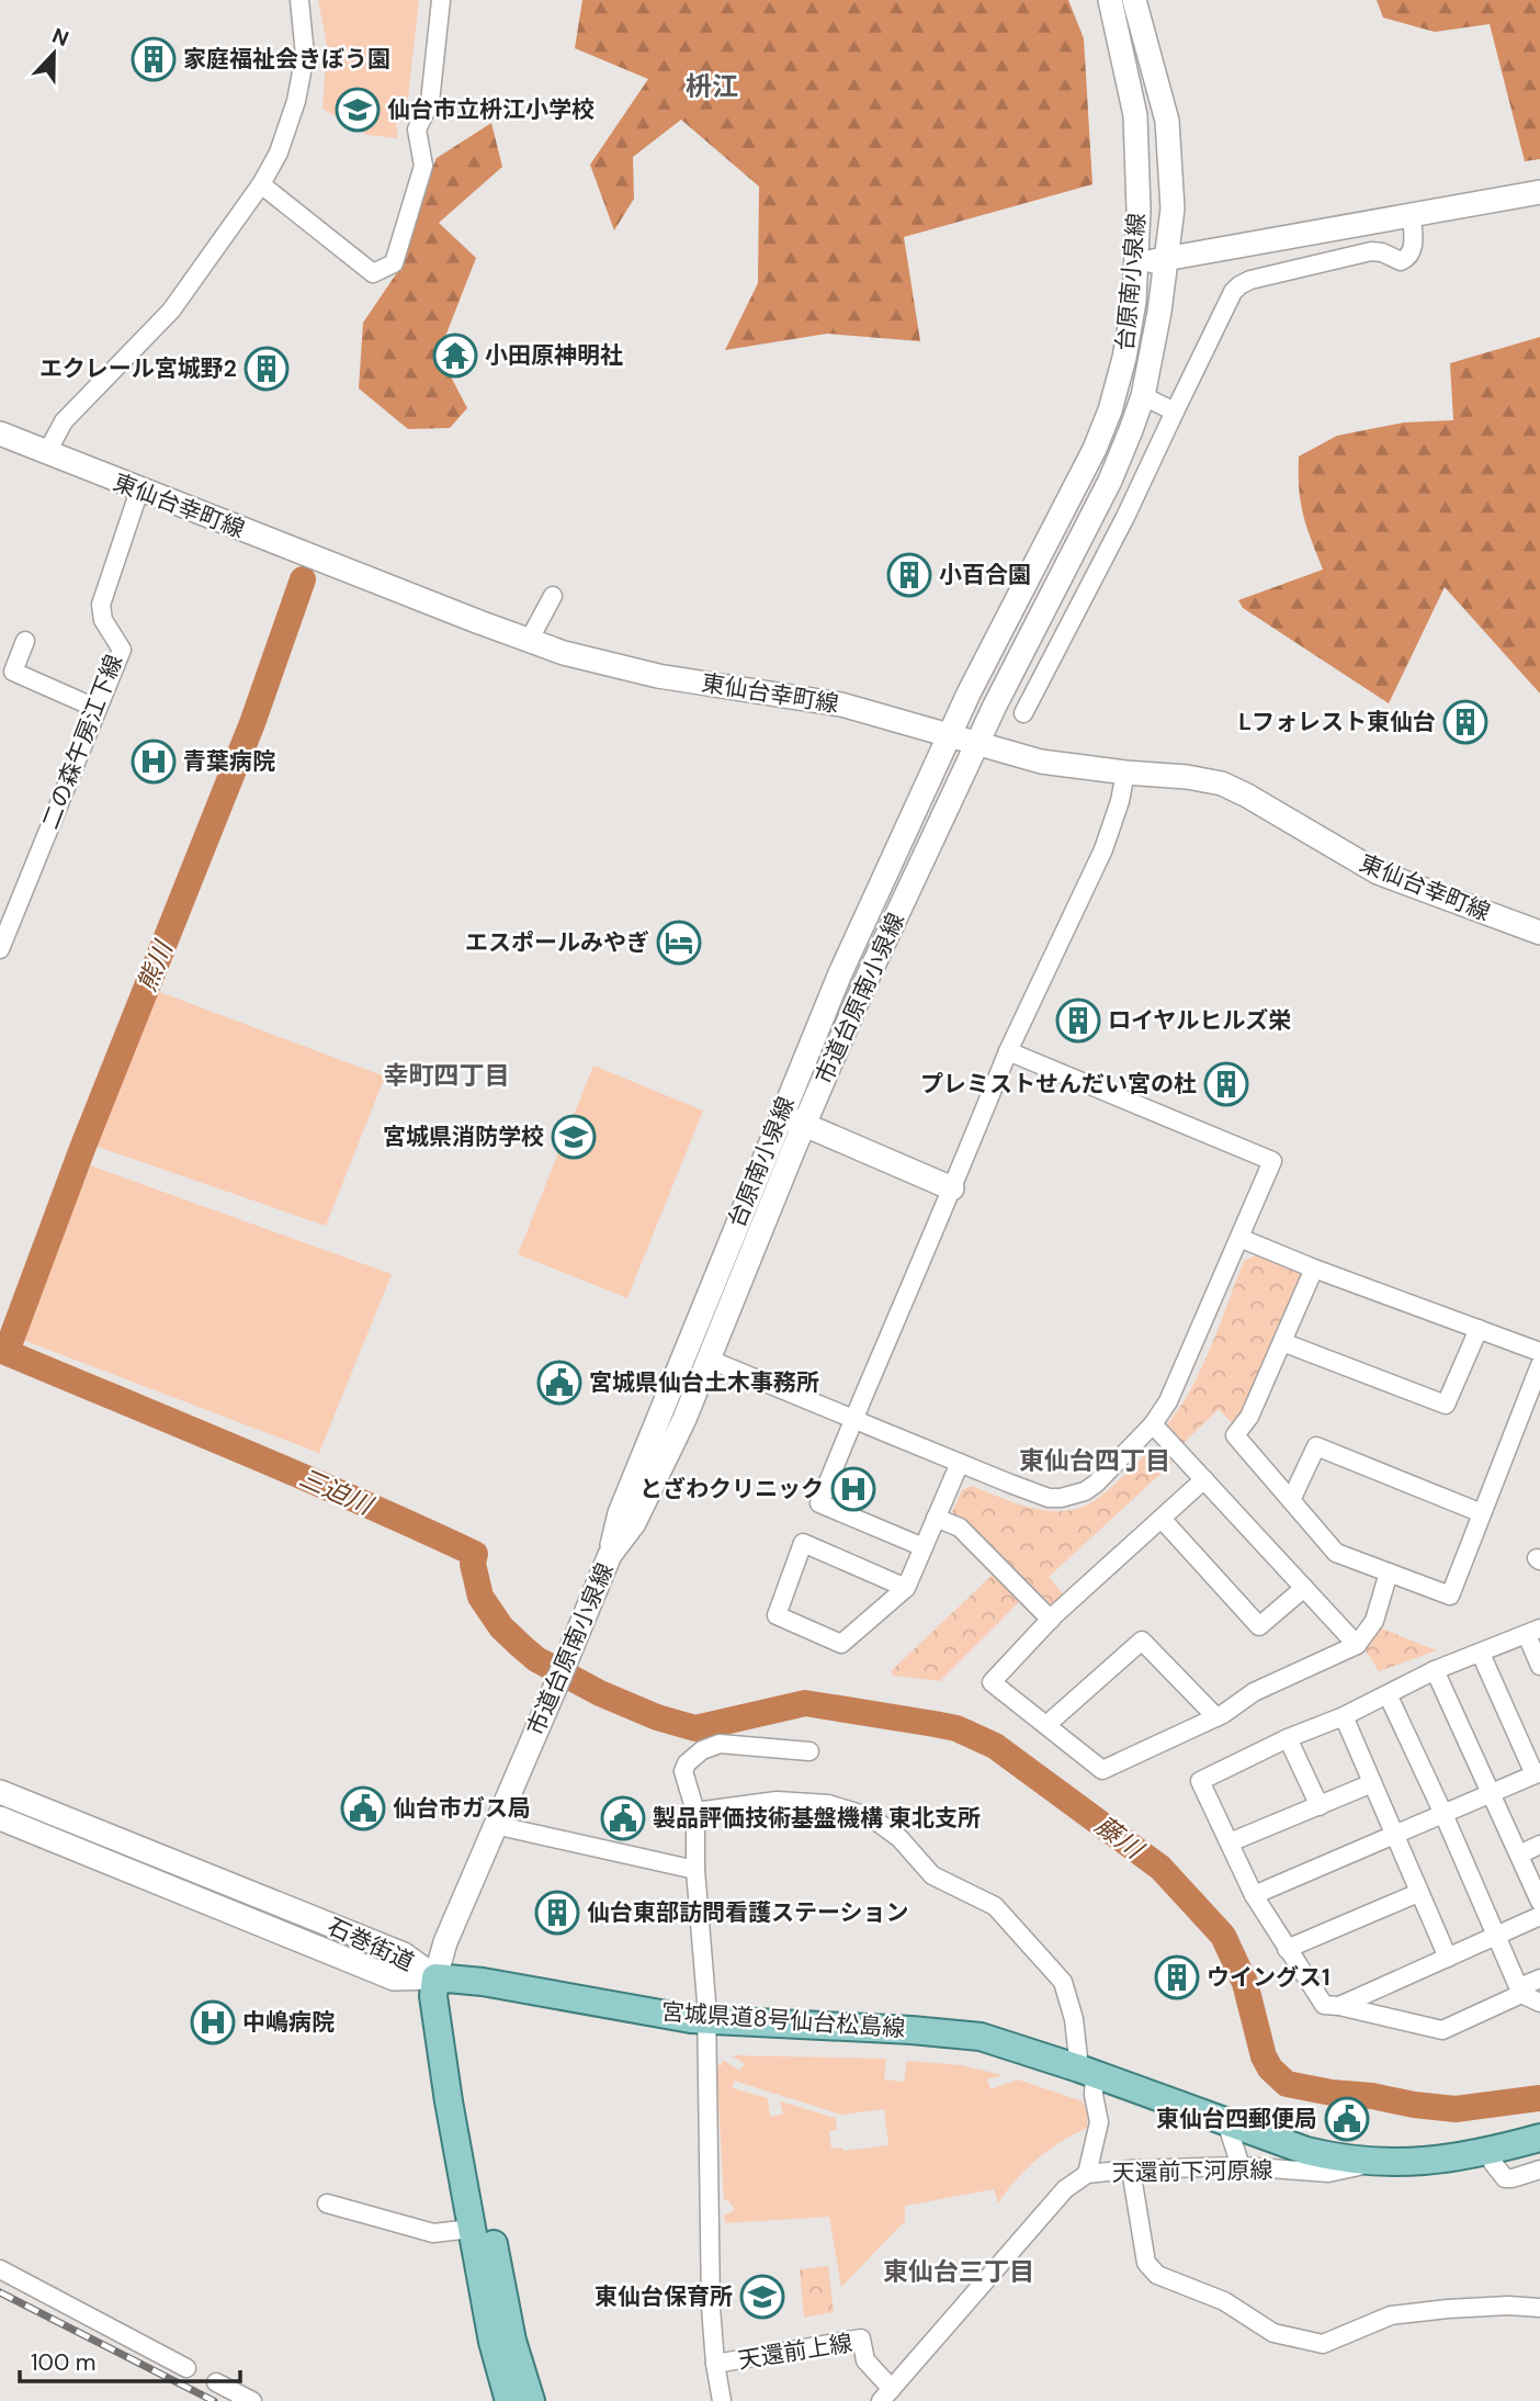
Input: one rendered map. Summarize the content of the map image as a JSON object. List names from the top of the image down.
{
  "streets": {
    "main road": ["宮城県道8号仙台松島線"],
    "street": [
      "台原南小泉線",
      "東仙台幸町線",
      "二の森午房江下線",
      "市道台原南小泉線",
      "石巻街道",
      "天還前下河原線",
      "天還前上線"
    ]
  },
  "crossings": [
    ["台原南小泉線", "東仙台幸町線"],
    ["台原南小泉線", "市道台原南小泉線"],
    ["東仙台幸町線", "二の森午房江下線"],
    ["東仙台幸町線", "市道台原南小泉線"],
    ["市道台原南小泉線", "石巻街道"],
    ["市道台原南小泉線", "宮城県道8号仙台松島線"],
    ["石巻街道", "宮城県道8号仙台松島線"],
    ["宮城県道8号仙台松島線", "天還前下河原線"],
    ["天還前下河原線", "天還前上線"]
  ],
  "districts": [
    "枡江",
    "幸町四丁目",
    "東仙台四丁目",
    "東仙台三丁目"
  ],
  "water": ["熊川", "三迫川", "藤川"],
  "places": {
    "building": [
      "家庭福祉会きぼう園",
      "エクレール宮城野2",
      "小百合園",
      "Lフォレスト東仙台",
      "ロイヤルヒルズ栄",
      "プレミストせんだい宮の杜",
      "仙台東部訪問看護ステーション",
      "ウイングス1"
    ],
    "school or university": ["仙台市立枡江小学校", "宮城県消防学校", "東仙台保育所"],
    "temple": ["小田原神明社"],
    "hospital": ["青葉病院", "とざわクリニック", "中嶋病院"],
    "hotel": ["エスポールみやぎ"],
    "public building": [
      "宮城県仙台土木事務所",
      "仙台市ガス局",
      "製品評価技術基盤機構 東北支所",
      "東仙台四郵便局"
    ]
  },
  "scale_bar": "100 m",
  "north": "top"
}
